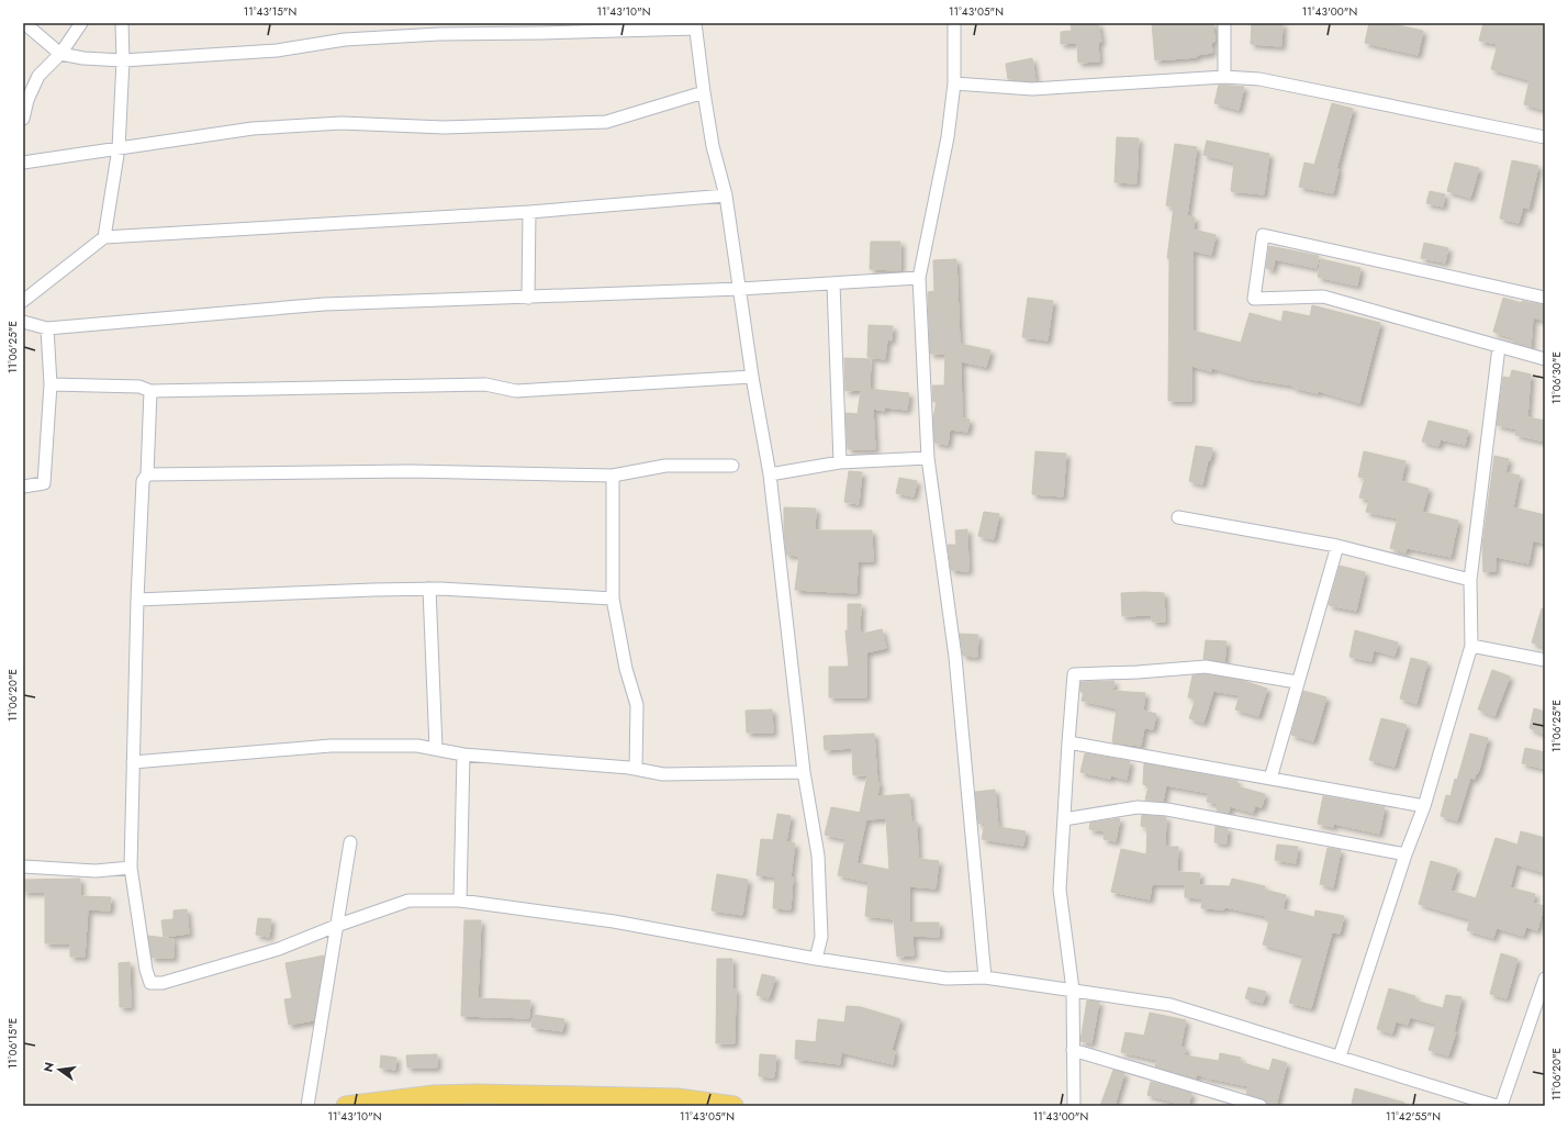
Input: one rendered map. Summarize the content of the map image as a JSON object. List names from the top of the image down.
{
  "north": "left",
  "coordinates": [
    "11°43'15\"N",
    "11°43'10\"N",
    "11°43'05\"N",
    "11°43'00\"N",
    "11°06'25\"E",
    "11°06'30\"E",
    "11°06'20\"E",
    "11°06'15\"E",
    "11°42'55\"N"
  ]
}
